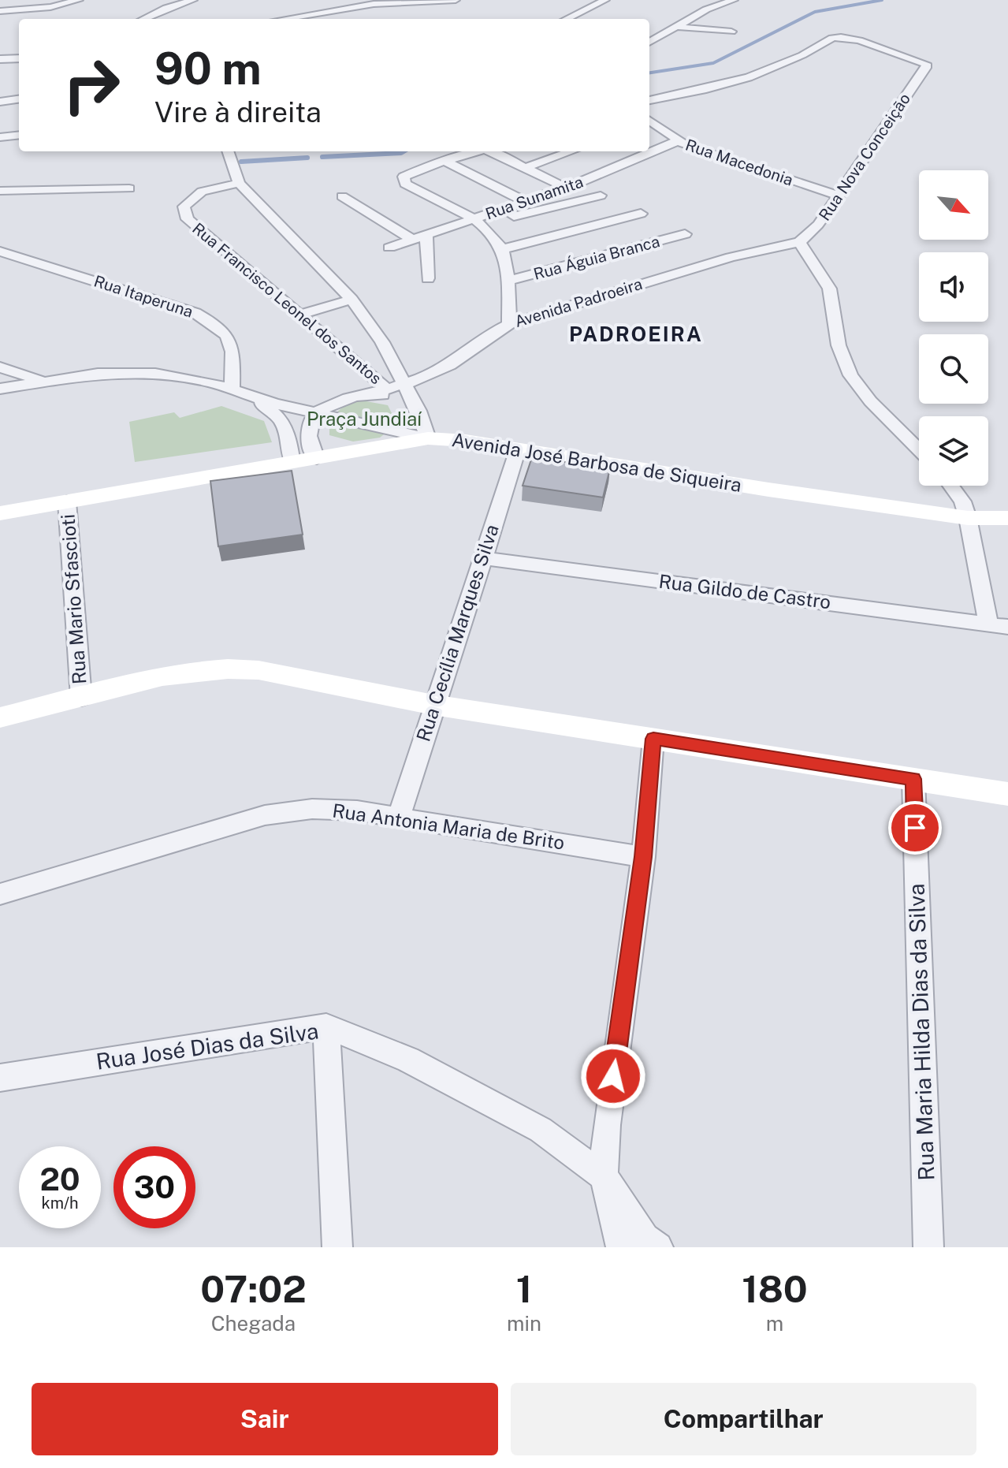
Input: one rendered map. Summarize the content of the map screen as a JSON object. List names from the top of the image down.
{
  "streets": {
    "main road": ["Avenida José Barbosa de Siqueira"],
    "street": [
      "Rua Nova Conceição",
      "Rua Macedonia",
      "Rua Sunamita",
      "Rua Águia Branca",
      "Rua Itaperuna",
      "Avenida Padroeira",
      "Rua Francisco Leonel dos Santos",
      "Rua Gildo de Castro",
      "Rua Mario Sfascioti",
      "Rua Cecília Marques Silva",
      "Rua Antonia Maria de Brito",
      "Rua Maria Hilda Dias da Silva",
      "Rua José Dias da Silva"
    ]
  },
  "crossings": [
    ["Rua Nova Conceição", "Rua Macedonia"],
    ["Rua Nova Conceição", "Avenida Padroeira"],
    ["Rua Macedonia", "Rua Sunamita"],
    ["Avenida Padroeira", "Rua Francisco Leonel dos Santos"],
    ["Avenida José Barbosa de Siqueira", "Rua Mario Sfascioti"],
    ["Avenida José Barbosa de Siqueira", "Rua Cecília Marques Silva"],
    ["Rua Gildo de Castro", "Rua Cecília Marques Silva"],
    ["Rua Cecília Marques Silva", "Rua Antonia Maria de Brito"]
  ],
  "districts": ["PADROEIRA"],
  "parks": ["Praça Jundiaí"],
  "north": "bottom right",
  "page": {
    "turn": ["90 m", "Vire à direita"],
    "speed": "20 km/h",
    "limit": "30",
    "eta": [
      "07:02",
      "Chegada",
      "1",
      "min",
      "180",
      "m"
    ],
    "buttons": ["Sair", "Compartilhar"]
  }
}
